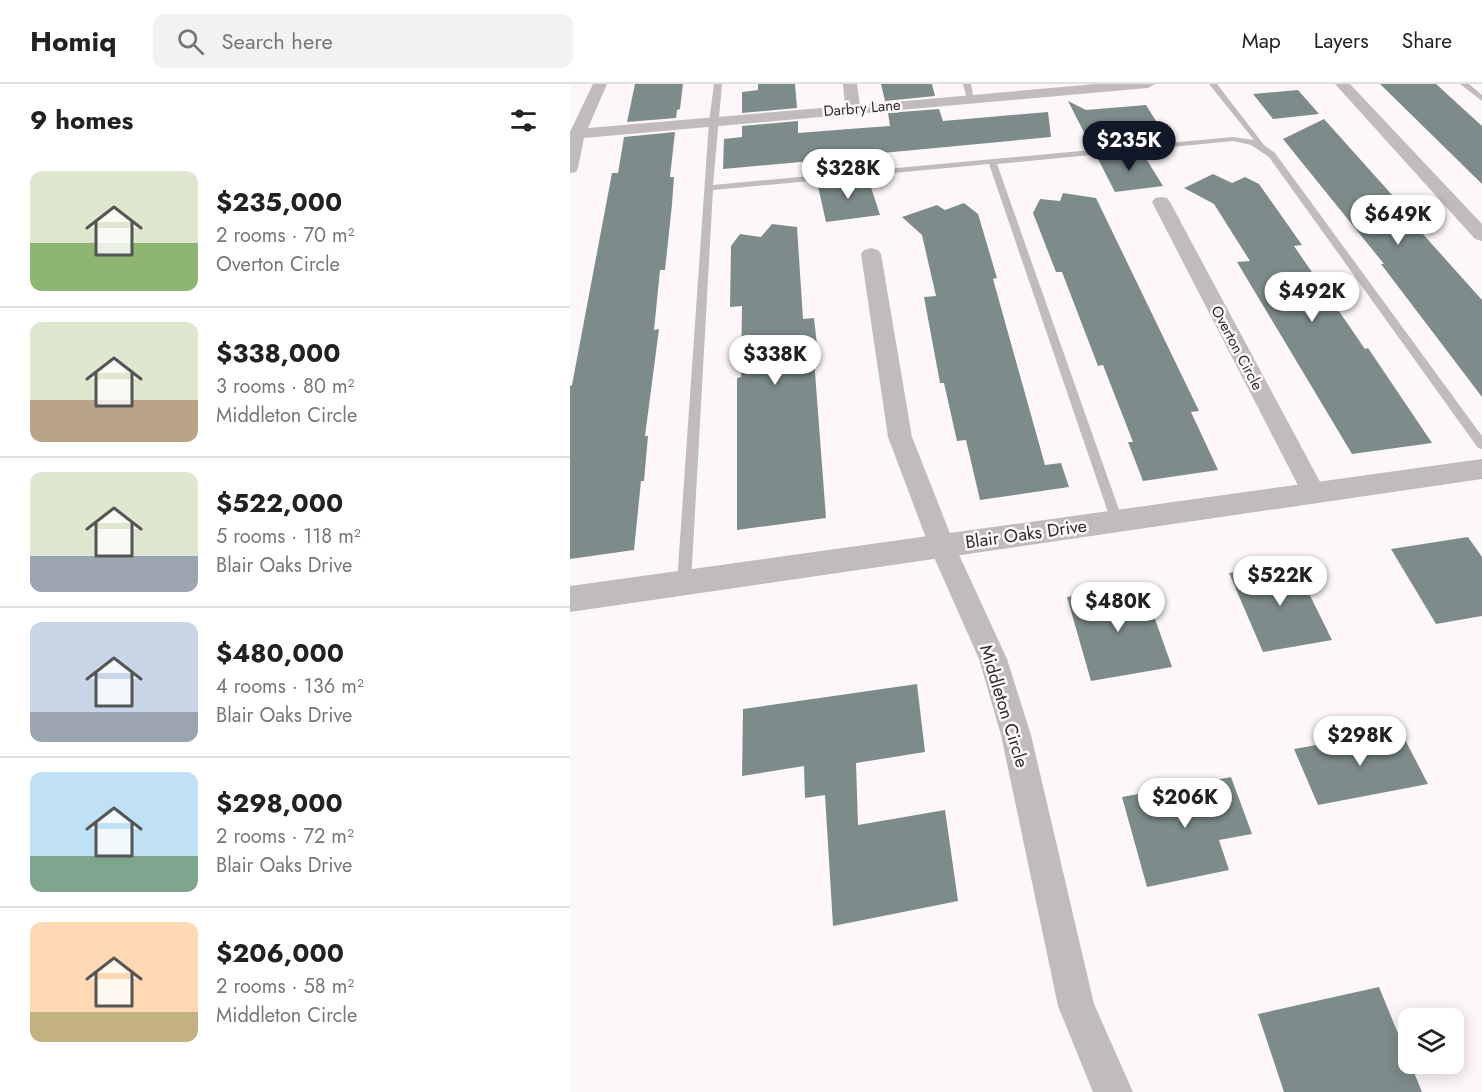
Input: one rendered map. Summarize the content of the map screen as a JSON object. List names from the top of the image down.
{
  "streets": {
    "street": [
      "Darbry Lane",
      "Overton Circle",
      "Blair Oaks Drive",
      "Middleton Circle"
    ]
  },
  "crossings": [
    ["Overton Circle", "Blair Oaks Drive"],
    ["Blair Oaks Drive", "Middleton Circle"]
  ],
  "page": {
    "header": "Homiq",
    "search": "Search here",
    "nav": ["Map", "Layers", "Share"],
    "heading": "9 homes",
    "price": [
      "$235K",
      "$328K",
      "$649K",
      "$492K",
      "$338K",
      "$522K",
      "$480K",
      "$298K",
      "$206K"
    ],
    "list": [
      {
        "name": "$235,000",
        "note": "2 rooms · 70 m² · Overton Circle"
      },
      {
        "name": "$338,000",
        "note": "3 rooms · 80 m² · Middleton Circle"
      },
      {
        "name": "$522,000",
        "note": "5 rooms · 118 m² · Blair Oaks Drive"
      },
      {
        "name": "$480,000",
        "note": "4 rooms · 136 m² · Blair Oaks Drive"
      },
      {
        "name": "$298,000",
        "note": "2 rooms · 72 m² · Blair Oaks Drive"
      },
      {
        "name": "$206,000",
        "note": "2 rooms · 58 m² · Middleton Circle"
      }
    ]
  }
}
